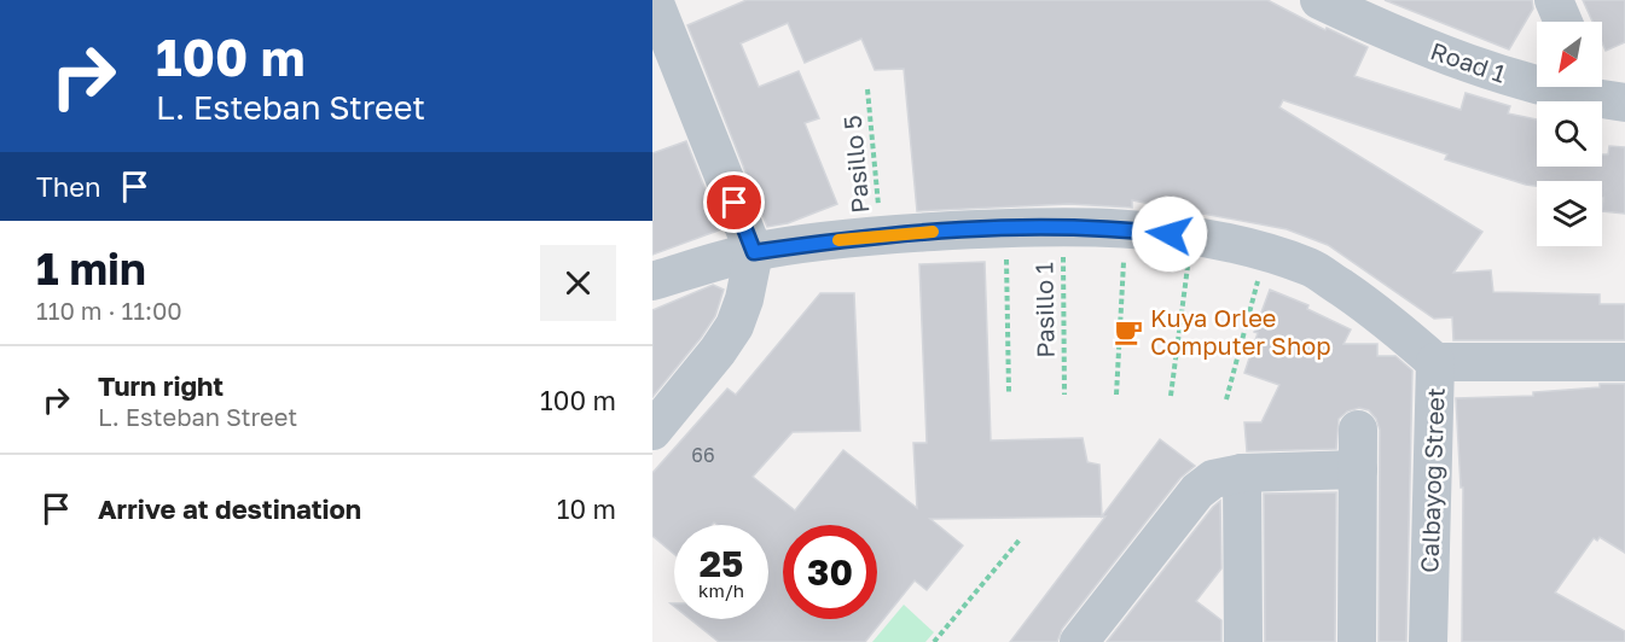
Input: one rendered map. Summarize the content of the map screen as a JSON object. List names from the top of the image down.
{
  "streets": {
    "street": ["Road 1", "Calbayog Street"],
    "path": ["Pasillo 5", "Pasillo 1"]
  },
  "crossings": [
    ["Pasillo 5", "Calbayog Street"],
    ["Pasillo 1", "Calbayog Street"]
  ],
  "places": {
    "cafe": ["Kuya Orlee Computer Shop"]
  },
  "house_numbers": ["66"],
  "north": "bottom left",
  "page": {
    "turn": ["100 m", "L. Esteban Street"],
    "then": "Then",
    "heading": ["1 min", "110 m · 11:00"],
    "list": [
      {
        "name": "Turn right",
        "note": "L. Esteban Street",
        "value": "100 m"
      },
      {
        "name": "Arrive at destination",
        "value": "10 m"
      }
    ],
    "speed": "25 km/h",
    "limit": "30"
  }
}
